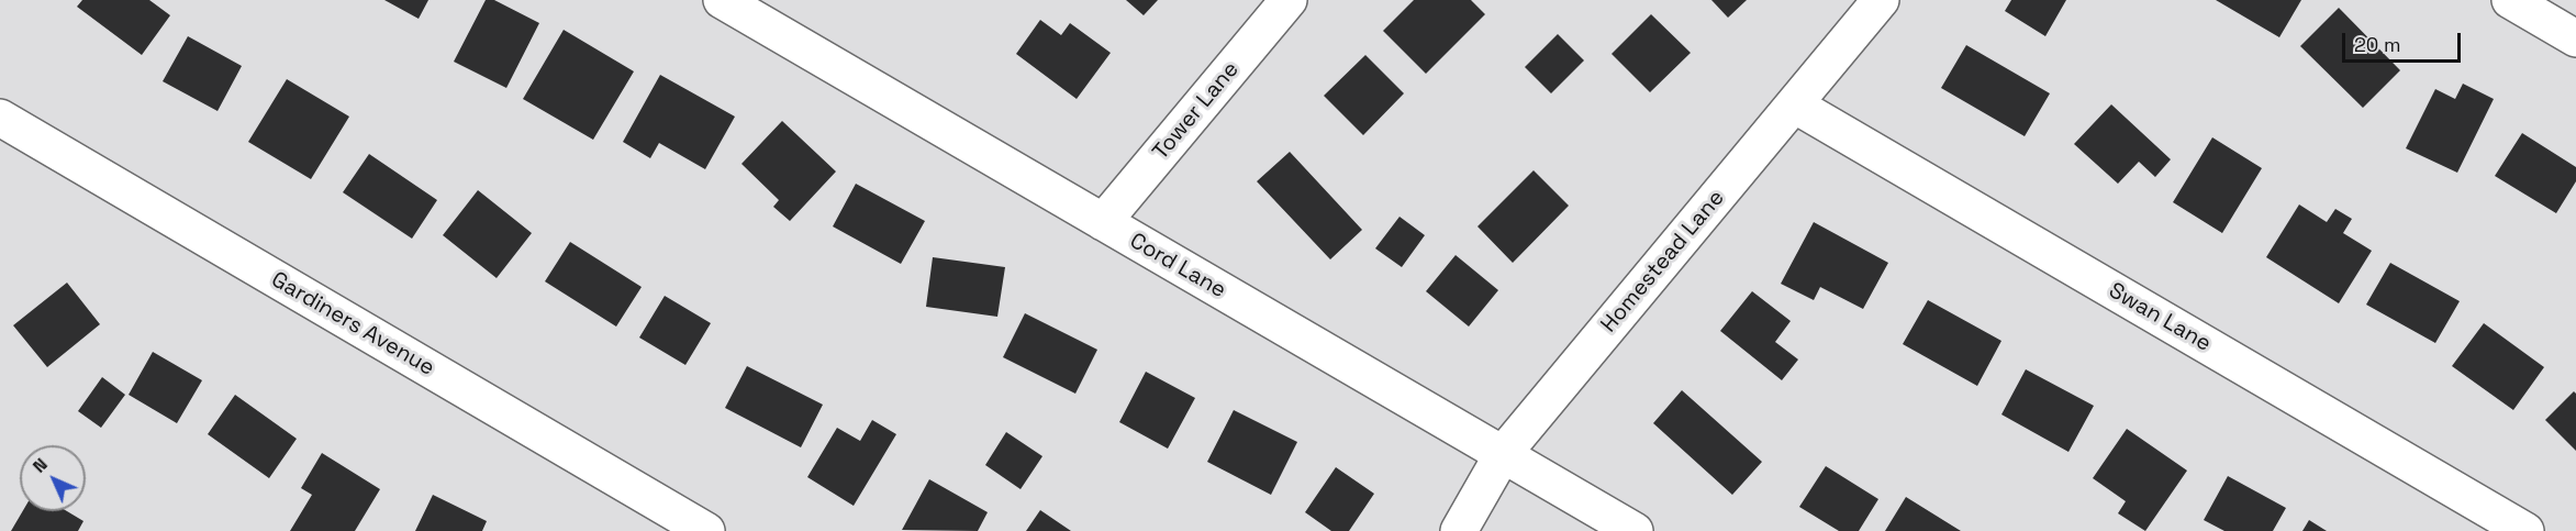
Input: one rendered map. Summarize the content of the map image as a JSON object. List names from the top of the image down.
{
  "streets": {
    "street": [
      "Tower Lane",
      "Homestead Lane",
      "Cord Lane",
      "Swan Lane",
      "Gardiners Avenue"
    ]
  },
  "crossings": [
    ["Tower Lane", "Cord Lane"],
    ["Homestead Lane", "Cord Lane"],
    ["Homestead Lane", "Swan Lane"]
  ],
  "scale_bar": "20 m",
  "north": "top left"
}
